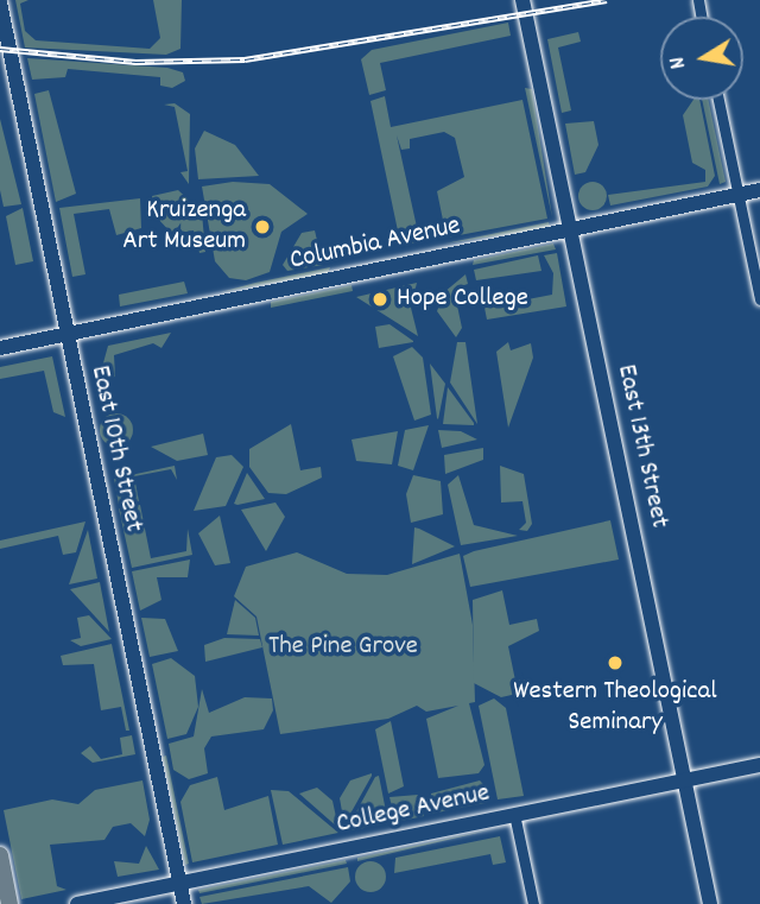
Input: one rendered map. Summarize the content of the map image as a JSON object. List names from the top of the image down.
{
  "streets": {
    "street": [
      "Columbia Avenue",
      "East 13th Street",
      "East 10th Street",
      "College Avenue"
    ]
  },
  "crossings": [
    ["Columbia Avenue", "East 13th Street"],
    ["Columbia Avenue", "East 10th Street"],
    ["East 13th Street", "College Avenue"],
    ["East 10th Street", "College Avenue"]
  ],
  "parks": ["The Pine Grove"],
  "places": ["Kruizenga Art Museum", "Hope College", "Western Theological Seminary"],
  "north": "left"
}
